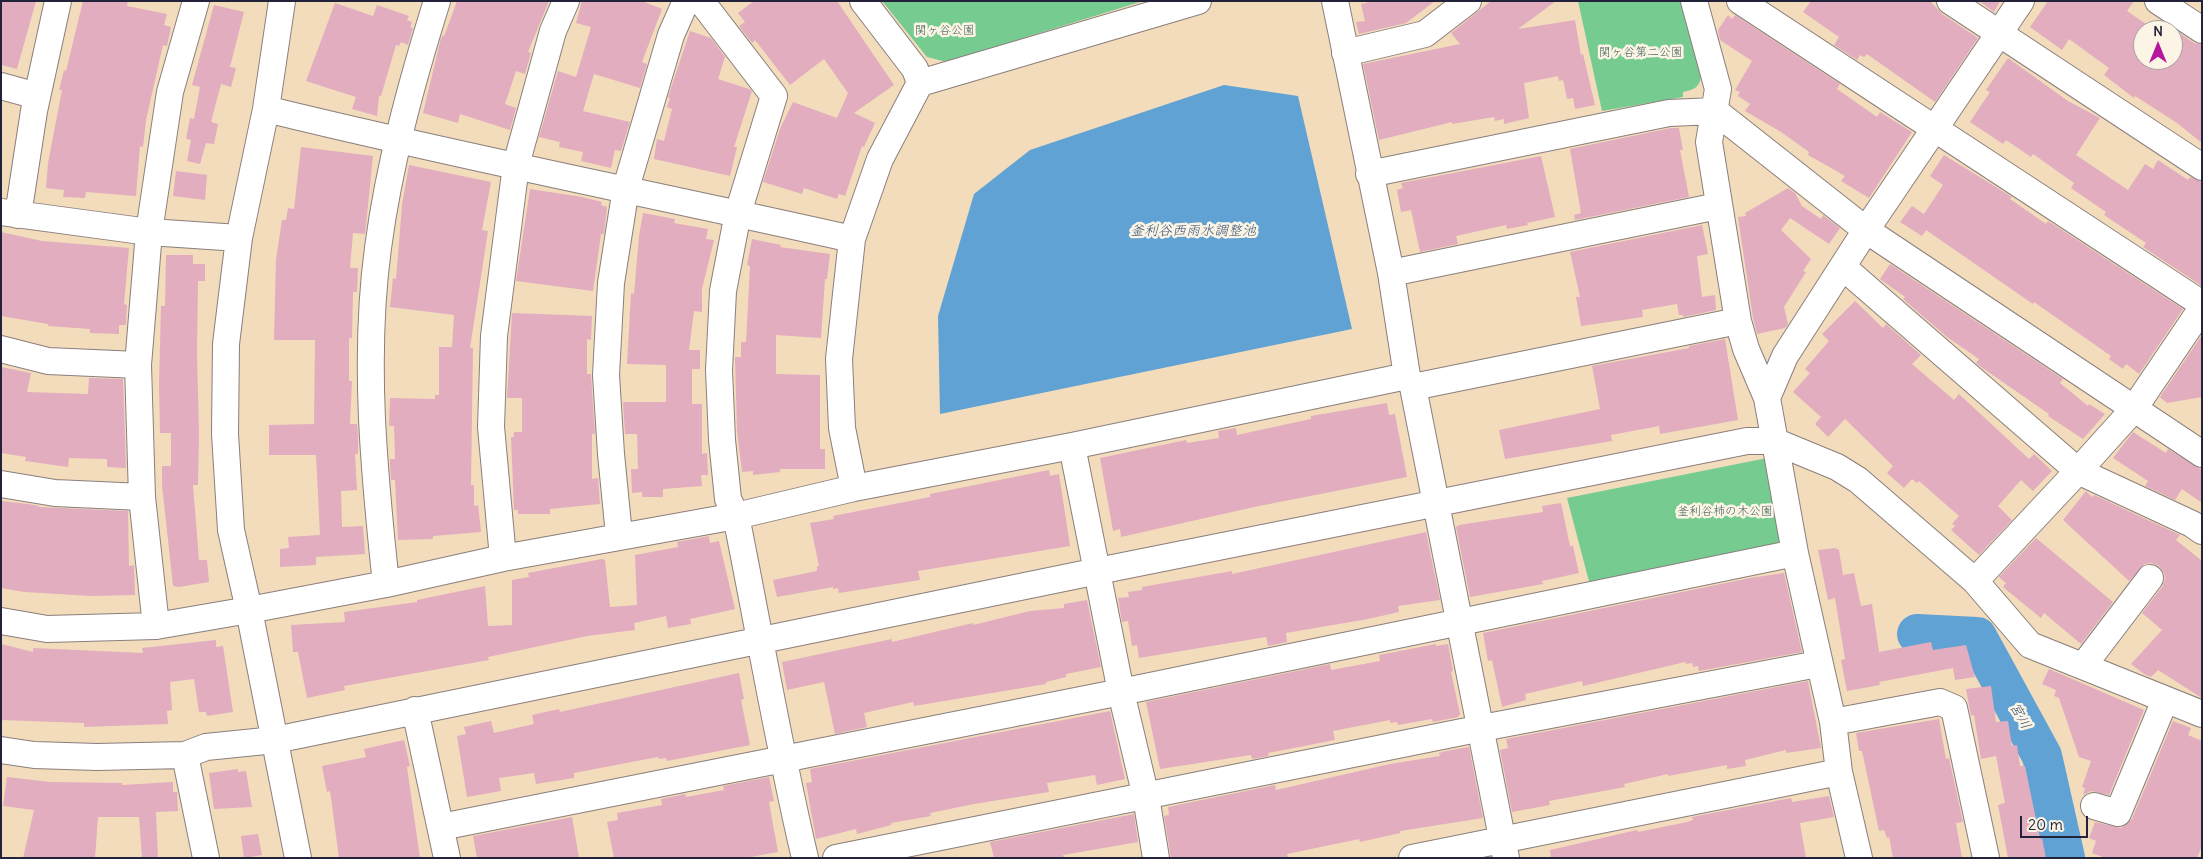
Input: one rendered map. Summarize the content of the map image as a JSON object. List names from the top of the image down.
{
  "water": ["釜利谷西雨水調整池", "宮川"],
  "parks": ["関ヶ谷公園", "関ヶ谷第二公園", "釜利谷柿の木公園"],
  "scale_bar": "20 m",
  "north": "top"
}
